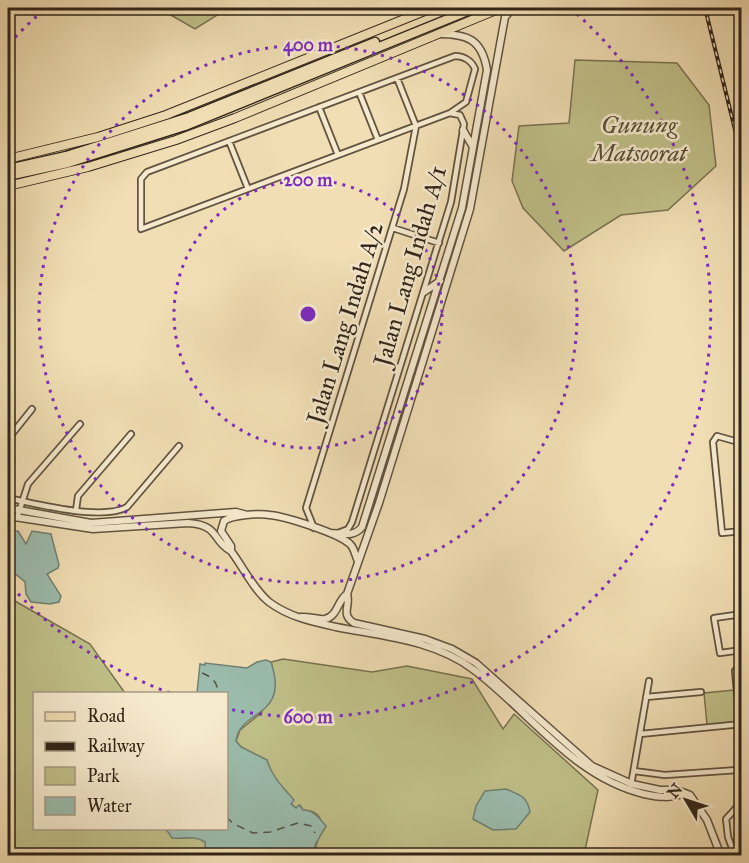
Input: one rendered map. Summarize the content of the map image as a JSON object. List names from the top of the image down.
{
  "streets": {
    "street": ["Jalan Lang Indah A/1", "Jalan Lang Indah A/2"]
  },
  "parks": ["Gunung Matsoorat"],
  "legend": [
    "Road",
    "Railway",
    "Park",
    "Water"
  ],
  "north": "top left",
  "rings": ["400 m", "200 m", "600 m"]
}
